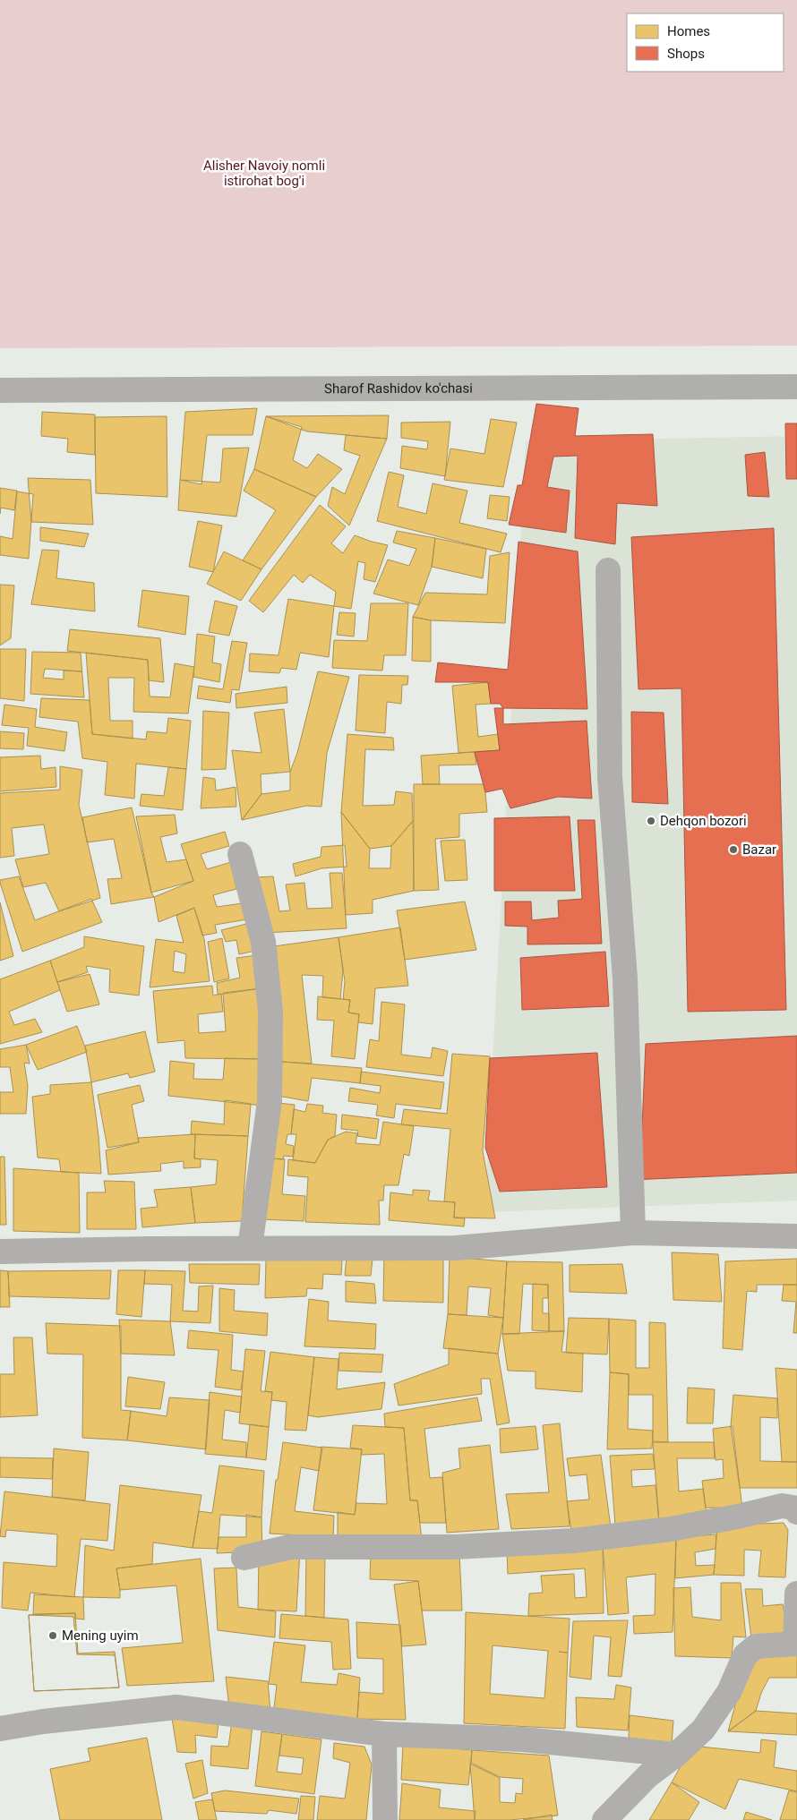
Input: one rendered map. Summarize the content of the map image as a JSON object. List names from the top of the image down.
{
  "streets": {
    "street": ["Sharof Rashidov ko'chasi"]
  },
  "parks": ["Alisher Navoiy nomli istirohat bog'i"],
  "places": ["Dehqon bozori", "Bazar", "Mening uyim"],
  "legend": ["Homes", "Shops"]
}
